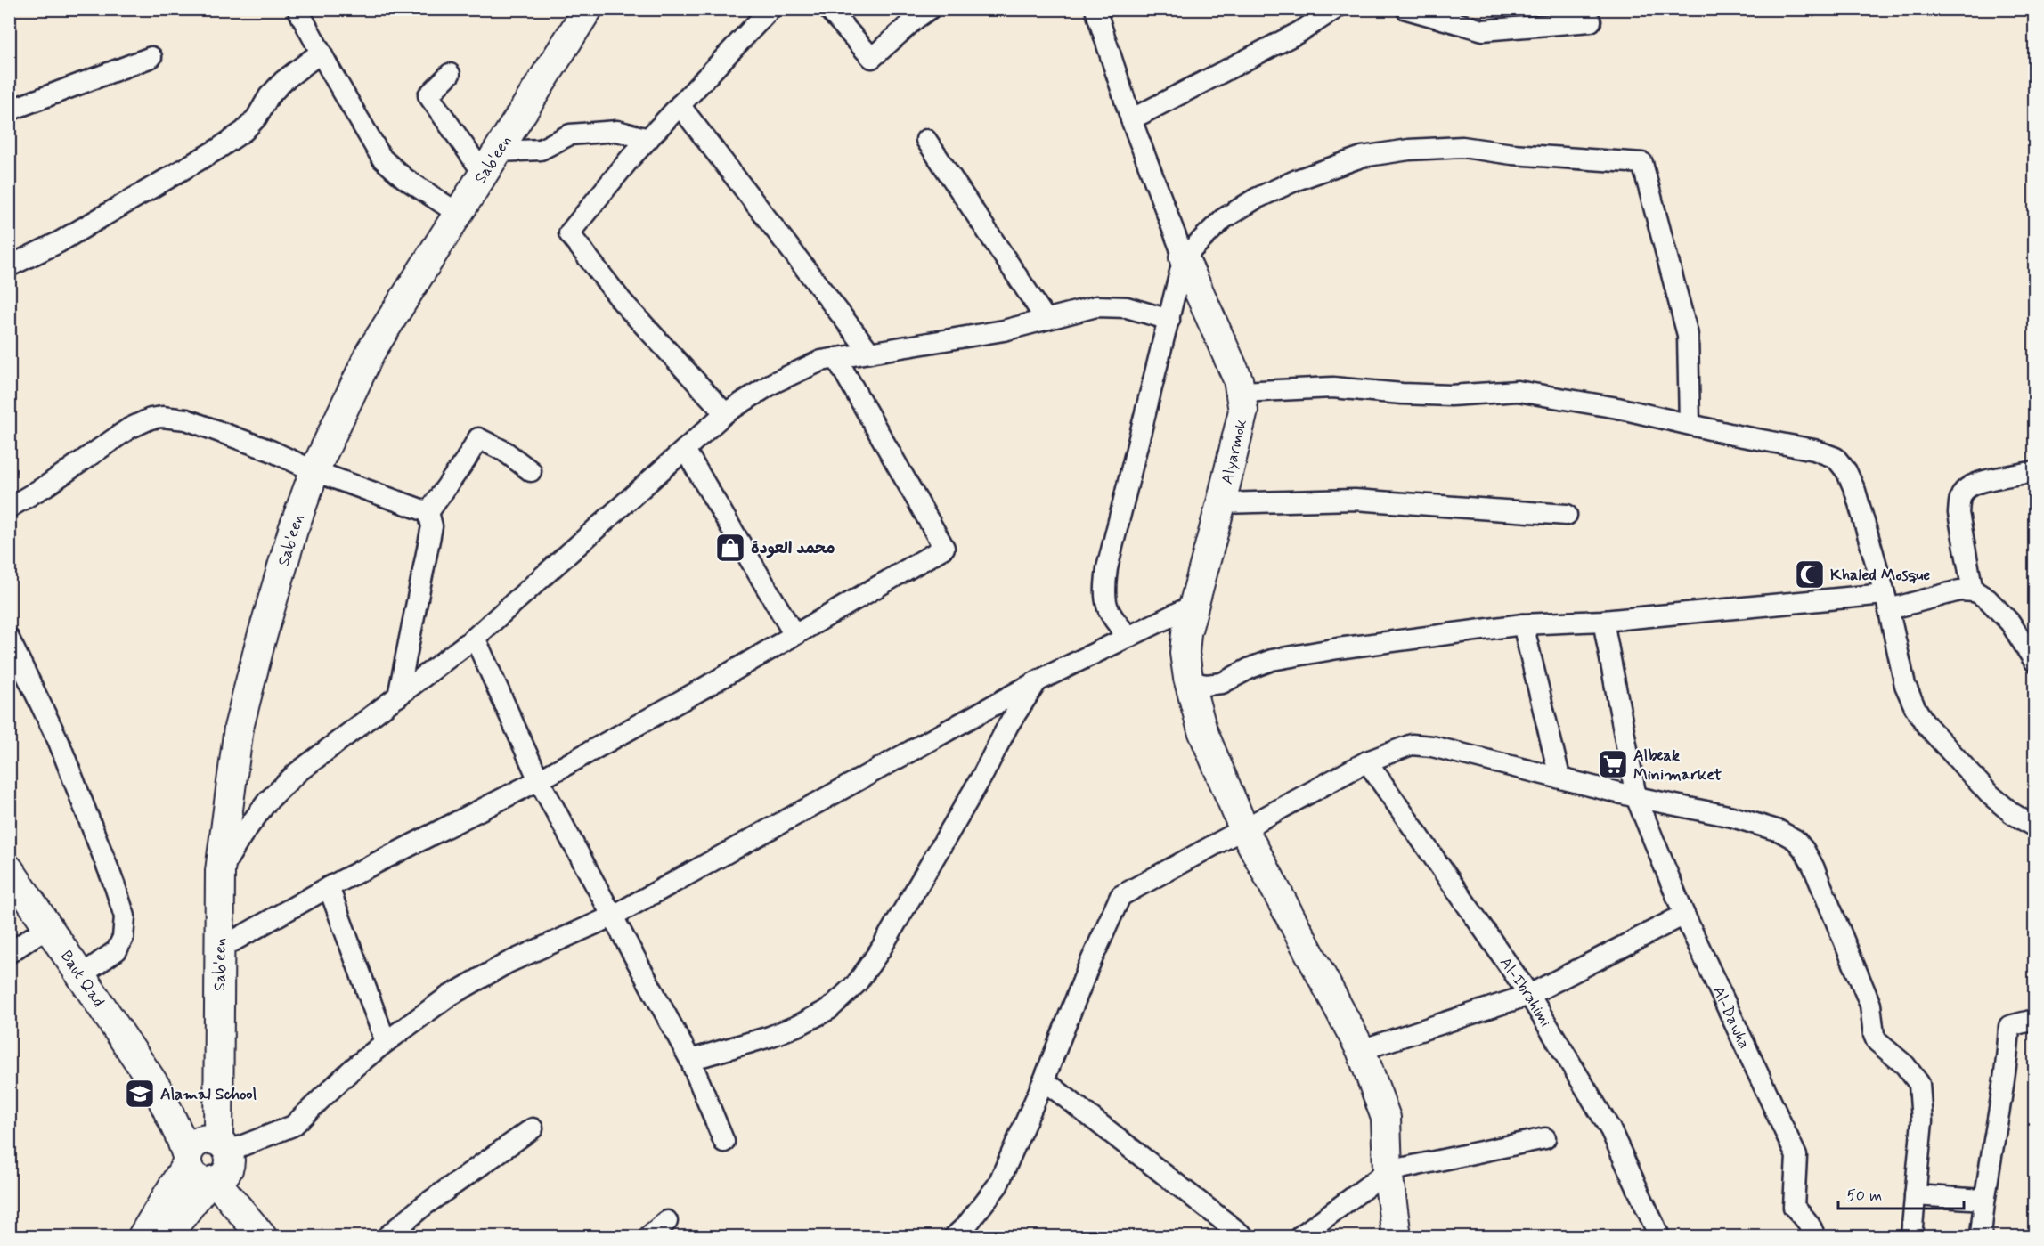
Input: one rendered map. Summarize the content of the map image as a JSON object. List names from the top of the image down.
{
  "streets": {
    "street": [
      "Sab'een",
      "Alyarmok",
      "Baut Qad",
      "Al-Ibrahimi",
      "Al-Dawha"
    ]
  },
  "crossings": [
    ["Sab'een", "Baut Qad"]
  ],
  "places": {
    "shop": ["محمد العودة"],
    "mosque": ["Khaled Mosque"],
    "supermarket": ["Albeak Minimarket"],
    "school or university": ["Alamal School"]
  },
  "scale_bar": "50 m"
}
